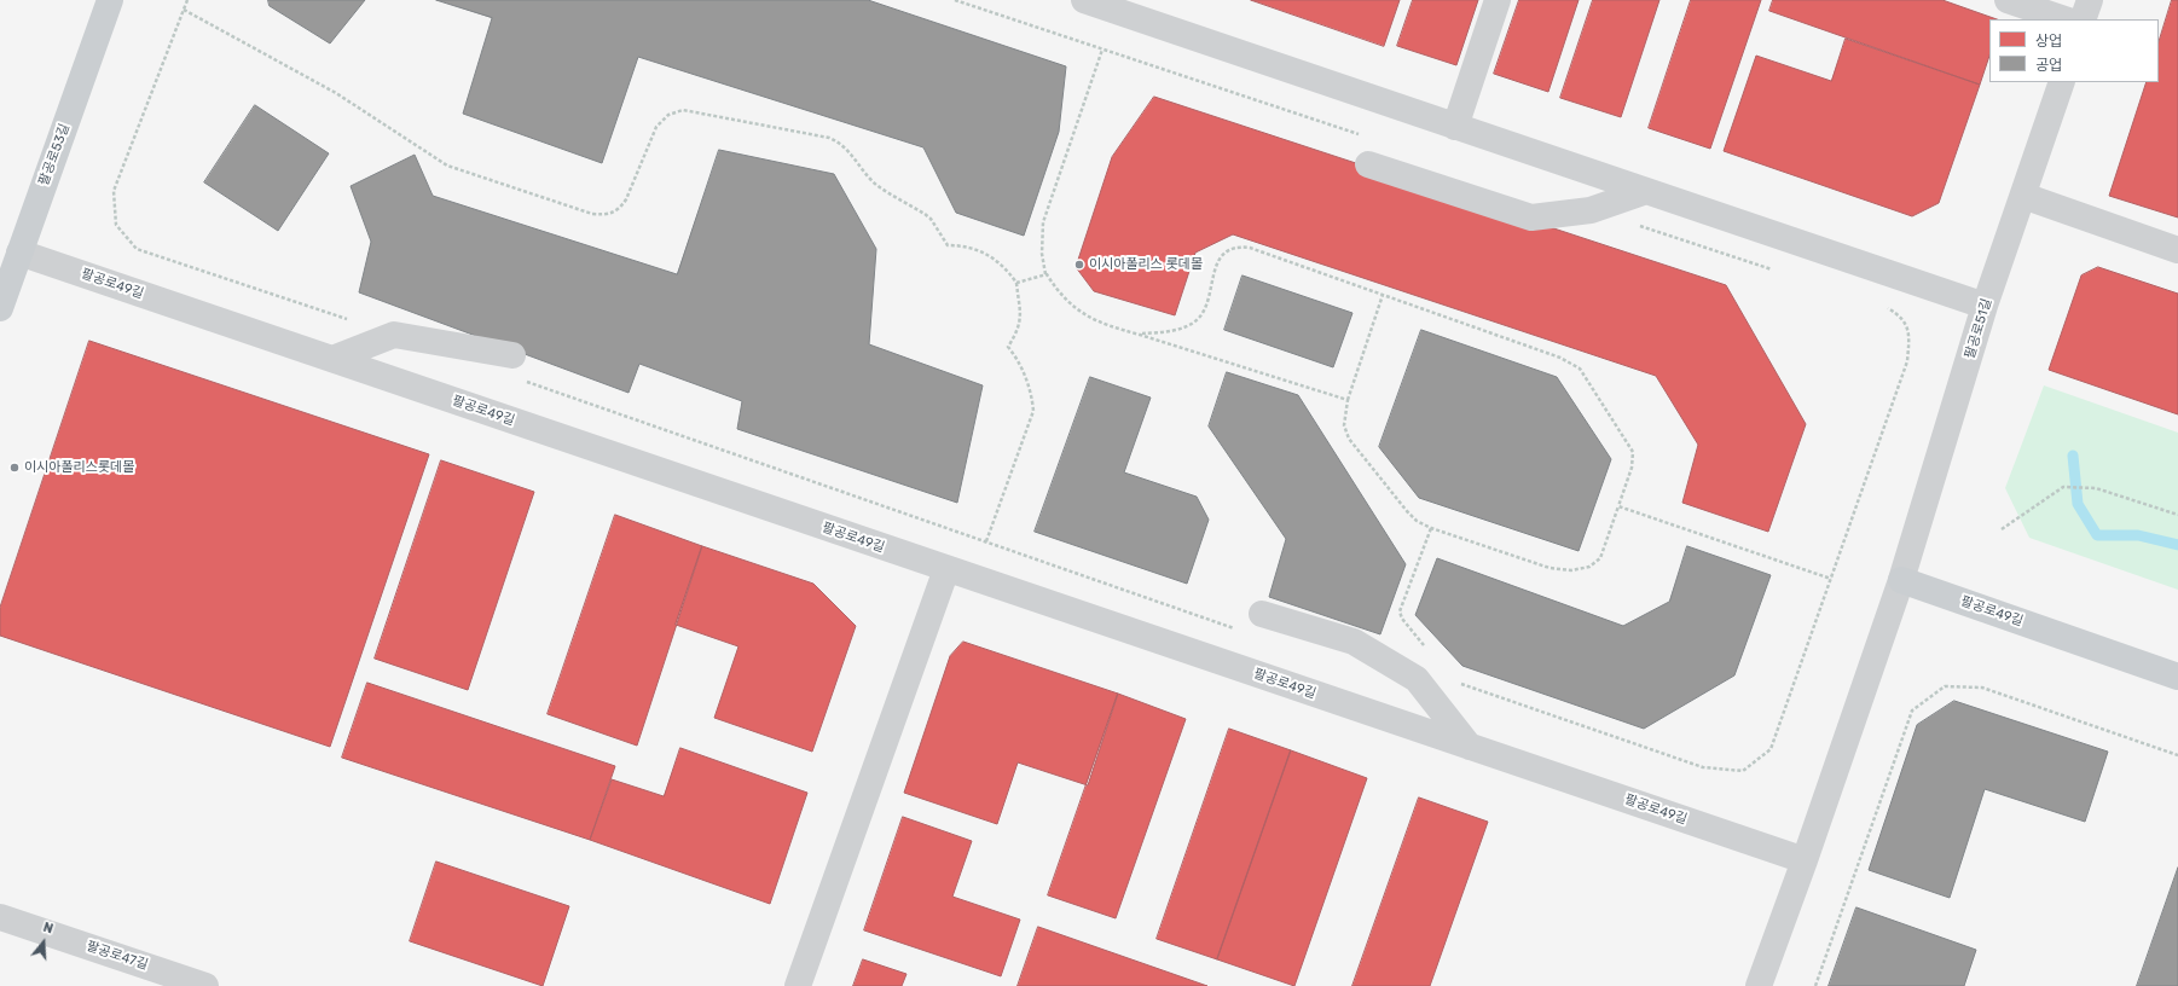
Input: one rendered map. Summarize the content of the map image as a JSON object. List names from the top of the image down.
{
  "streets": {
    "main road": ["팔공로53길", "팔공로49길"],
    "street": ["팔공로51길", "팔공로47길"]
  },
  "crossings": [
    ["팔공로53길", "팔공로49길"],
    ["팔공로49길", "팔공로51길"]
  ],
  "places": ["이시아폴리스 롯데몰", "이시아폴리스롯데몰"],
  "legend": ["상업", "공업"],
  "north": "top"
}
